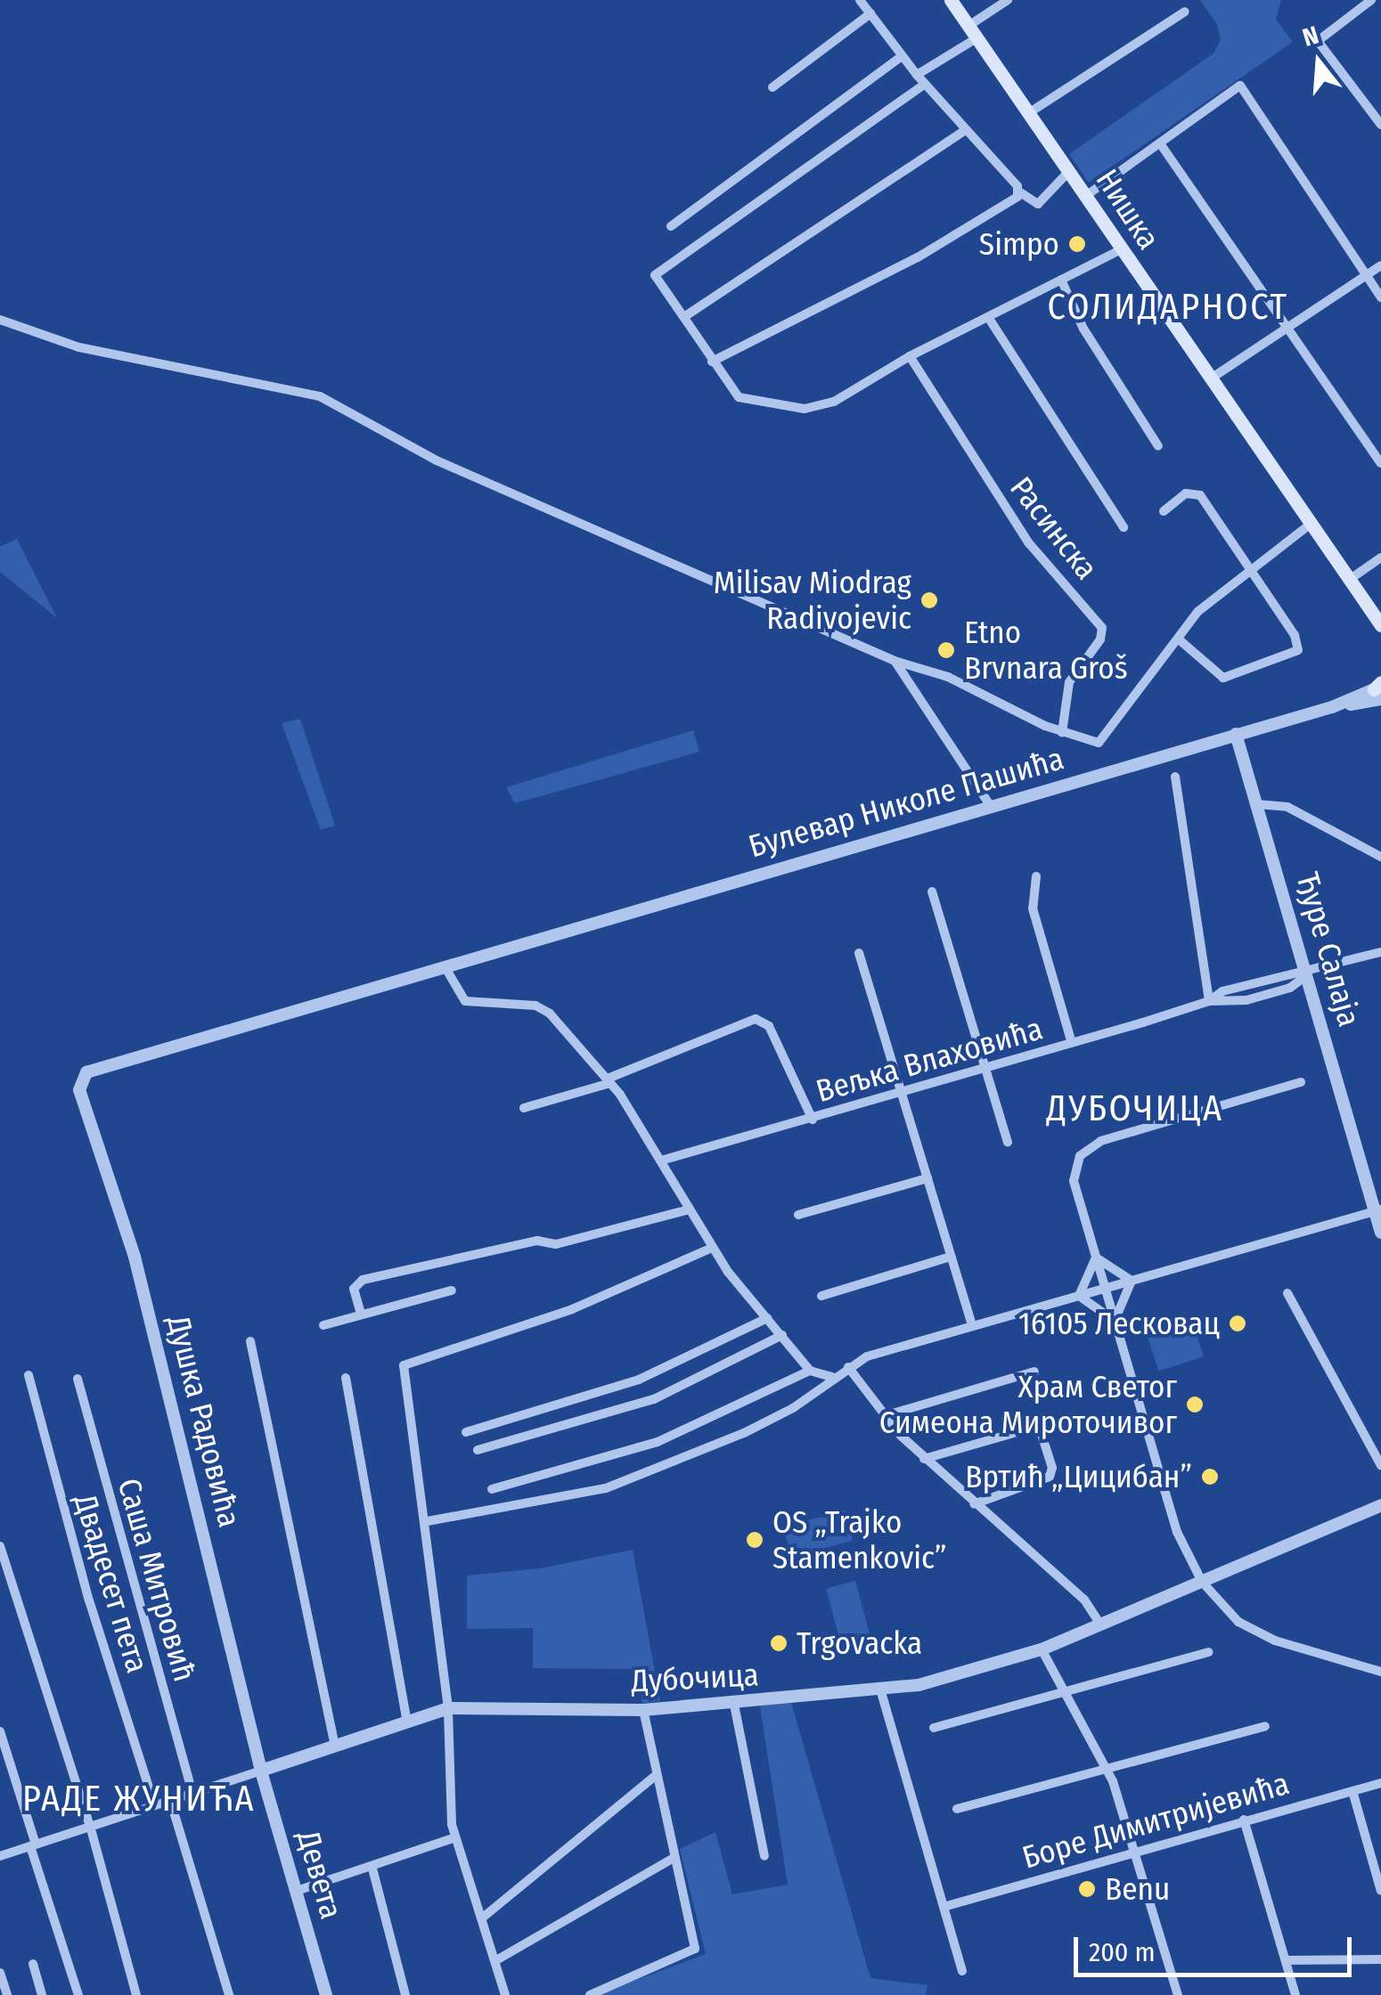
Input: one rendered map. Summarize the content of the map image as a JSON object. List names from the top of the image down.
{
  "streets": {
    "main road": ["Нишка"],
    "street": [
      "Расинска",
      "Булевар Николе Пашића",
      "Ђуре Салаја",
      "Вељка Влаховића",
      "Душка Радовића",
      "Саша Митровић",
      "Двадесет пета",
      "Дубочица",
      "Боре Димитријевића",
      "Девета"
    ]
  },
  "crossings": [
    ["Булевар Николе Пашића", "Ђуре Салаја"],
    ["Булевар Николе Пашића", "Душка Радовића"],
    ["Ђуре Салаја", "Вељка Влаховића"],
    ["Душка Радовића", "Дубочица"],
    ["Душка Радовића", "Девета"],
    ["Саша Митровић", "Дубочица"],
    ["Двадесет пета", "Дубочица"],
    ["Дубочица", "Девета"]
  ],
  "districts": ["СОЛИДАРНОСТ", "ДУБОЧИЦА", "РАДЕ ЖУНИЋА"],
  "places": [
    "Simpo",
    "Milisav Miodrag Radivojevic",
    "Etno Brvnara Groš",
    "16105 Лесковац",
    "Храм Светог Симеона Мироточивог",
    "Вртић „Цицибан”",
    "OS „Trajko Stamenkovic”",
    "Trgovacka",
    "Benu"
  ],
  "scale_bar": "200 m",
  "north": "top"
}
